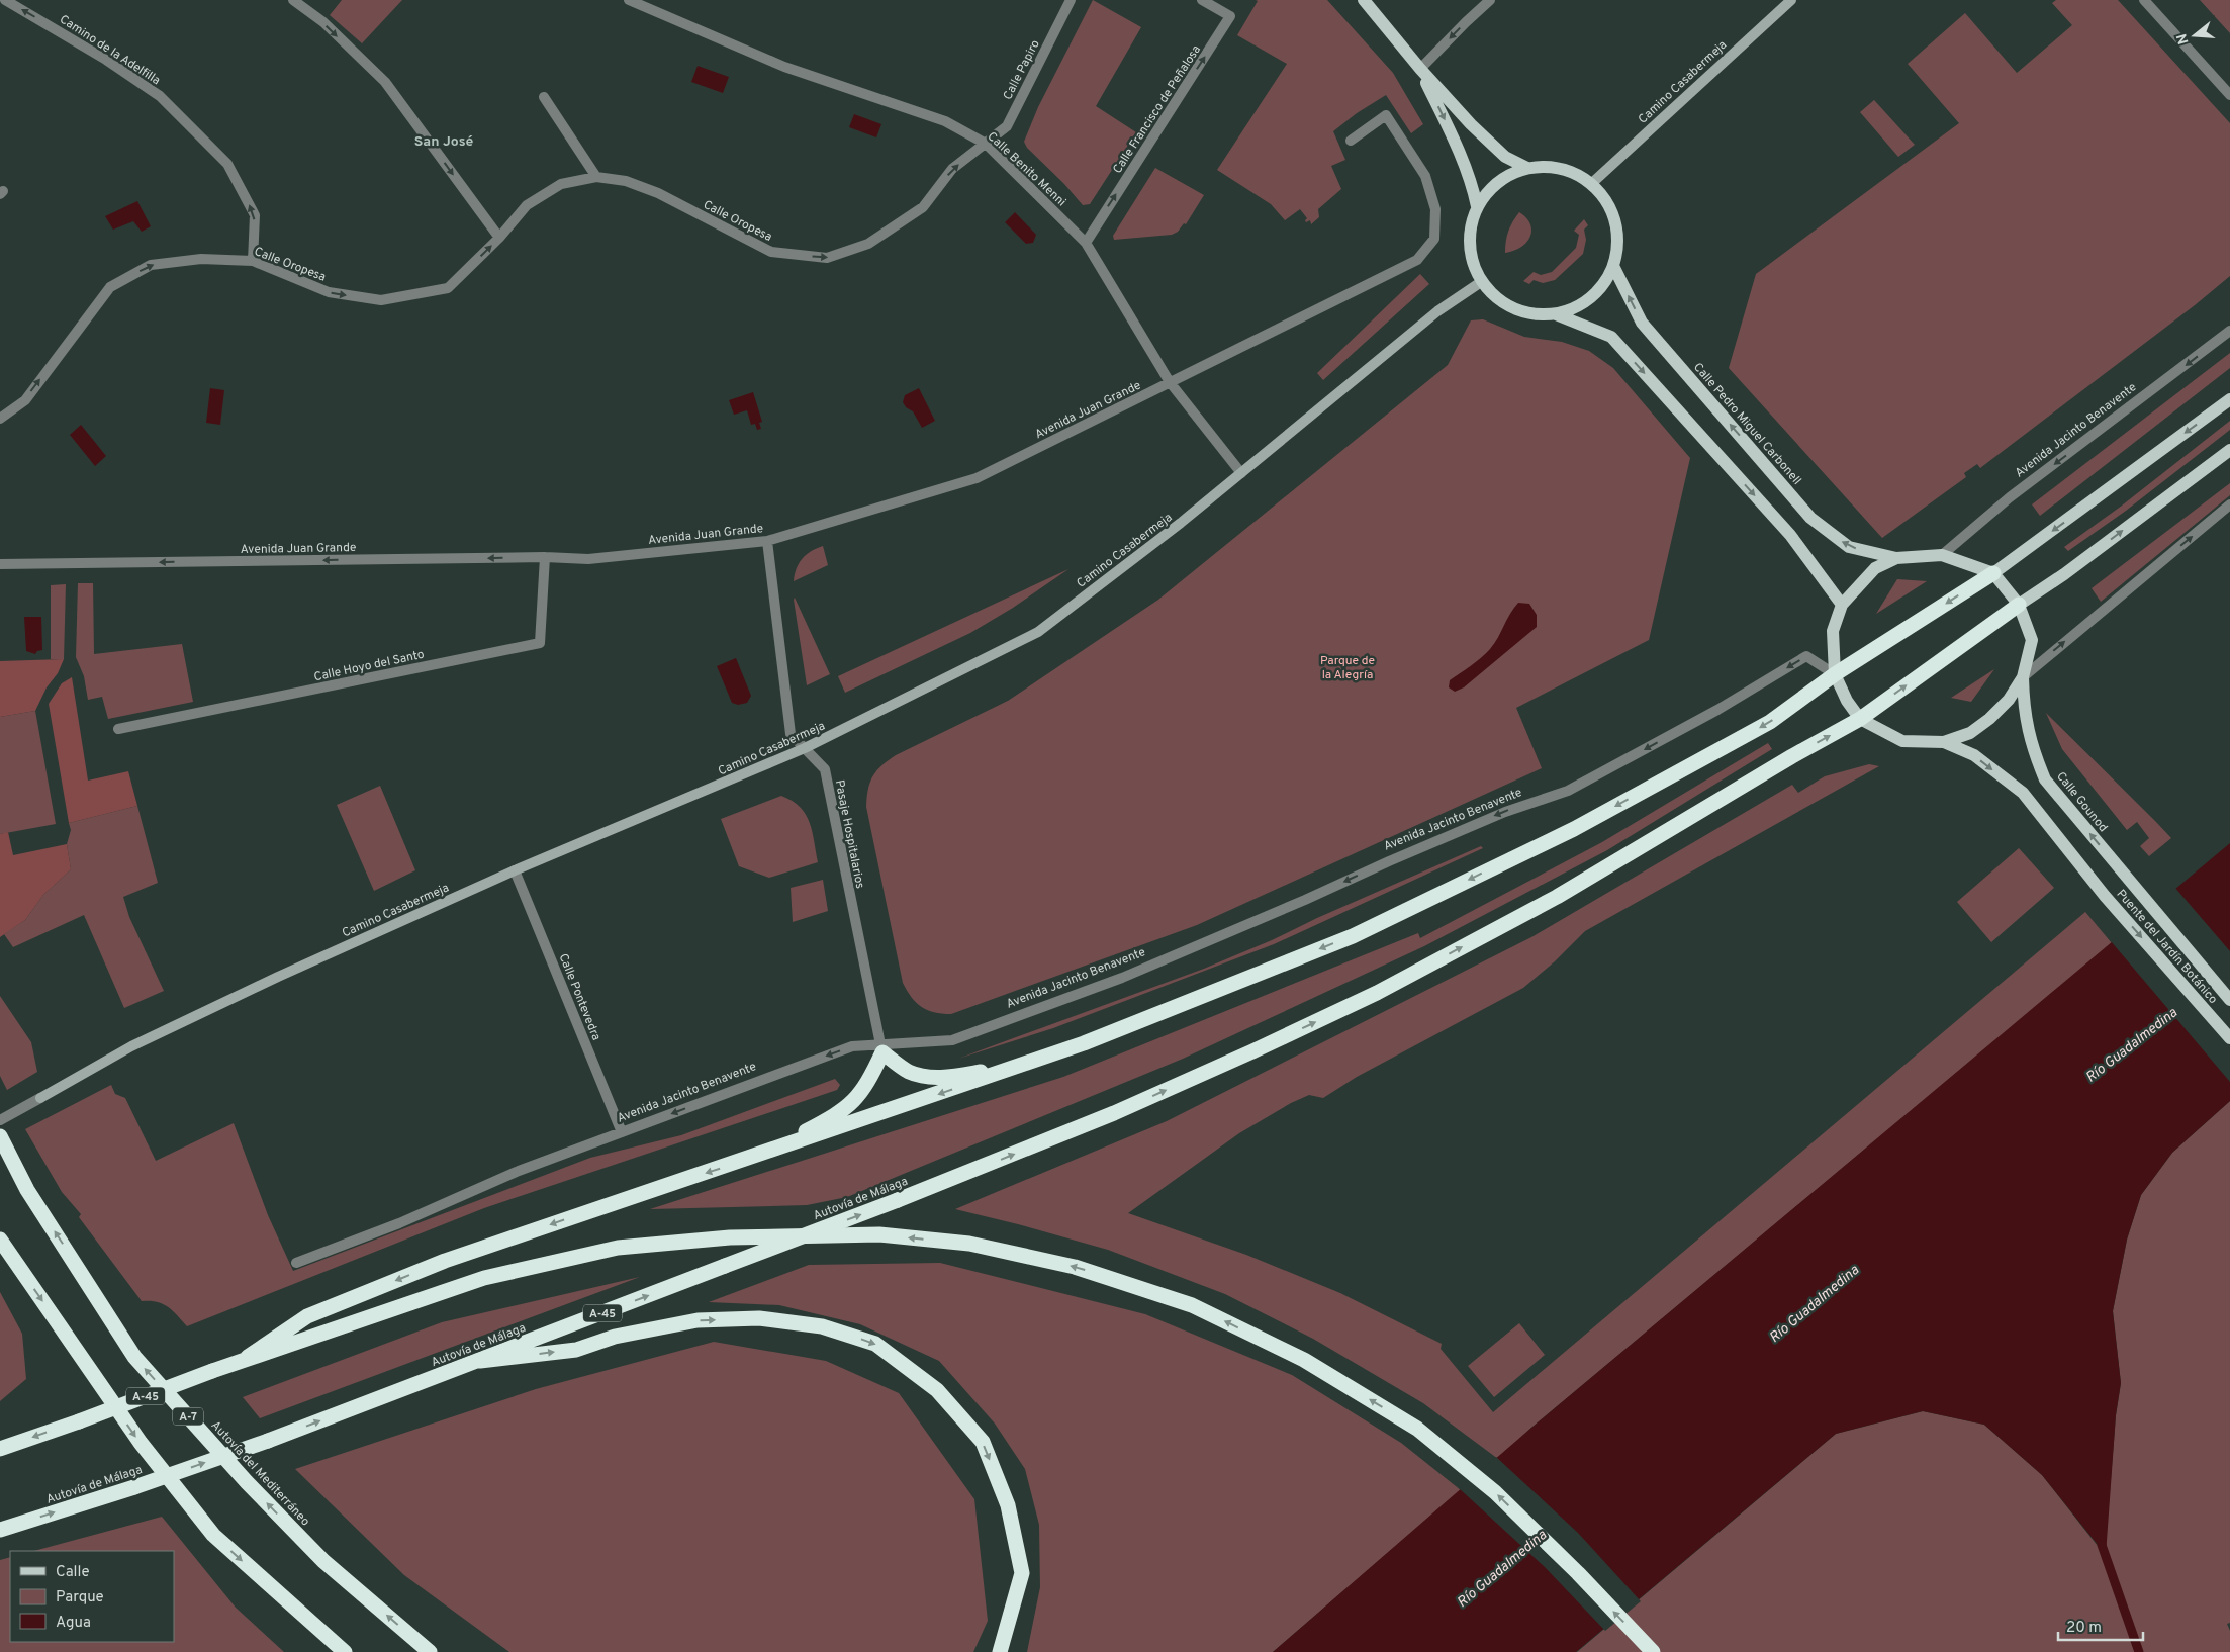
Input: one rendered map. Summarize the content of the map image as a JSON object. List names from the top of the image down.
{
  "streets": {
    "highway": [
      "Autovía de Málaga",
      "A-45",
      "A-7",
      "Autovía del Mediterráneo"
    ],
    "main road": [
      "Camino Casabermeja",
      "Calle Pedro Miguel Carbonell",
      "Calle Gounod",
      "Puente del Jardín Botánico"
    ],
    "street": [
      "Camino de la Adelfilla",
      "Calle Papiro",
      "Calle Francisco de Peñalosa",
      "Calle Benito Menni",
      "Calle Oropesa",
      "Avenida Juan Grande",
      "Avenida Jacinto Benavente",
      "Calle Hoyo del Santo",
      "Pasaje Hospitalarios",
      "Calle Pontevedra"
    ]
  },
  "crossings": [
    ["Camino de la Adelfilla", "Calle Oropesa"],
    ["Calle Papiro", "Calle Benito Menni"],
    ["Calle Papiro", "Calle Oropesa"],
    ["Camino Casabermeja", "Calle Benito Menni"],
    ["Camino Casabermeja", "Calle Pedro Miguel Carbonell"],
    ["Camino Casabermeja", "Pasaje Hospitalarios"],
    ["Camino Casabermeja", "Calle Pontevedra"],
    ["Calle Francisco de Peñalosa", "Calle Benito Menni"],
    ["Calle Benito Menni", "Calle Oropesa"],
    ["Calle Benito Menni", "Avenida Juan Grande"],
    ["Avenida Juan Grande", "Calle Hoyo del Santo"],
    ["Avenida Juan Grande", "Pasaje Hospitalarios"],
    ["Avenida Jacinto Benavente", "Pasaje Hospitalarios"],
    ["Avenida Jacinto Benavente", "Calle Pontevedra"],
    ["Calle Gounod", "Puente del Jardín Botánico"]
  ],
  "one_way": [
    "Camino de la Adelfilla",
    "Calle Francisco de Peñalosa",
    "Calle Oropesa",
    "Avenida Jacinto Benavente",
    "Calle Gounod"
  ],
  "districts": ["San José"],
  "water": ["Río Guadalmedina"],
  "parks": ["Parque de la Alegría"],
  "legend": ["Calle", "Parque", "Agua"],
  "scale_bar": "20 m",
  "north": "left"
}
